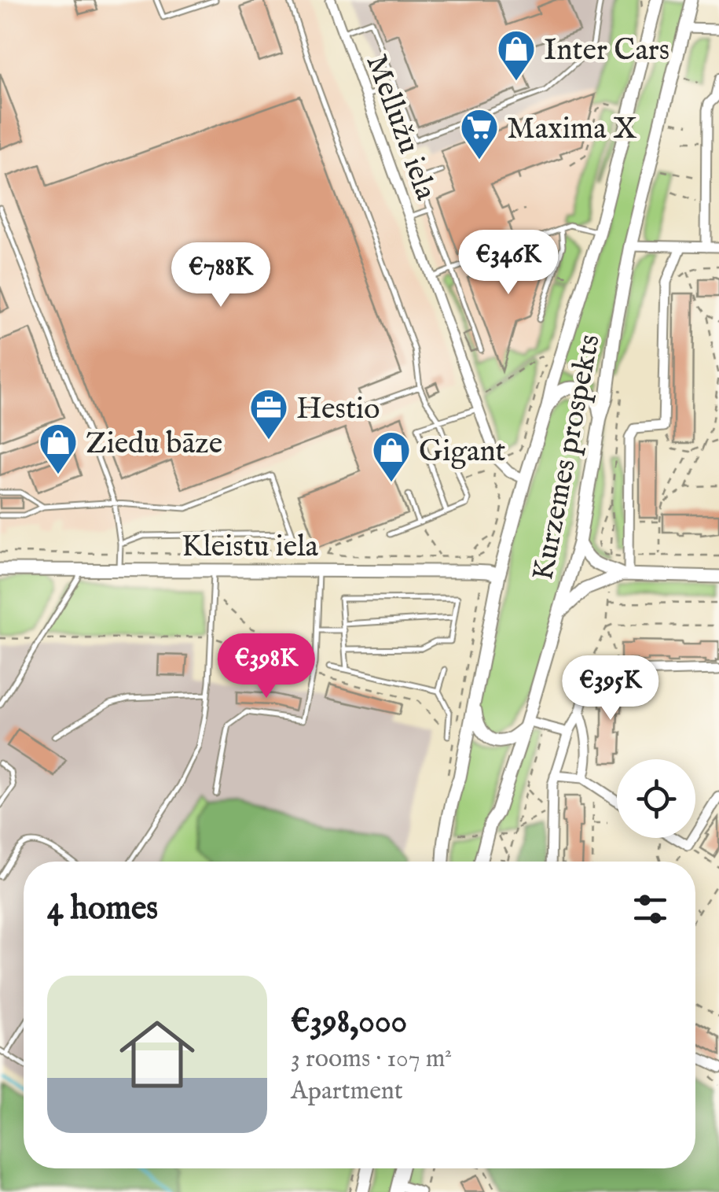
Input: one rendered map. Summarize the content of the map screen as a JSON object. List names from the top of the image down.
{
  "streets": {
    "main road": ["Kurzemes prospekts", "Kleistu iela"],
    "street": ["Mellužu iela"]
  },
  "crossings": [
    ["Mellužu iela", "Kurzemes prospekts"],
    ["Kurzemes prospekts", "Kleistu iela"]
  ],
  "places": {
    "shop": ["Inter Cars", "Ziedu bāze", "Gigant"],
    "supermarket": ["Maxima X"],
    "office": ["Hestio"]
  },
  "page": {
    "price": [
      "€346K",
      "€788K",
      "€398K",
      "€395K"
    ],
    "heading": "4 homes",
    "list": [
      {
        "name": "€398,000",
        "note": "3 rooms · 107 m² · Apartment"
      }
    ]
  }
}
